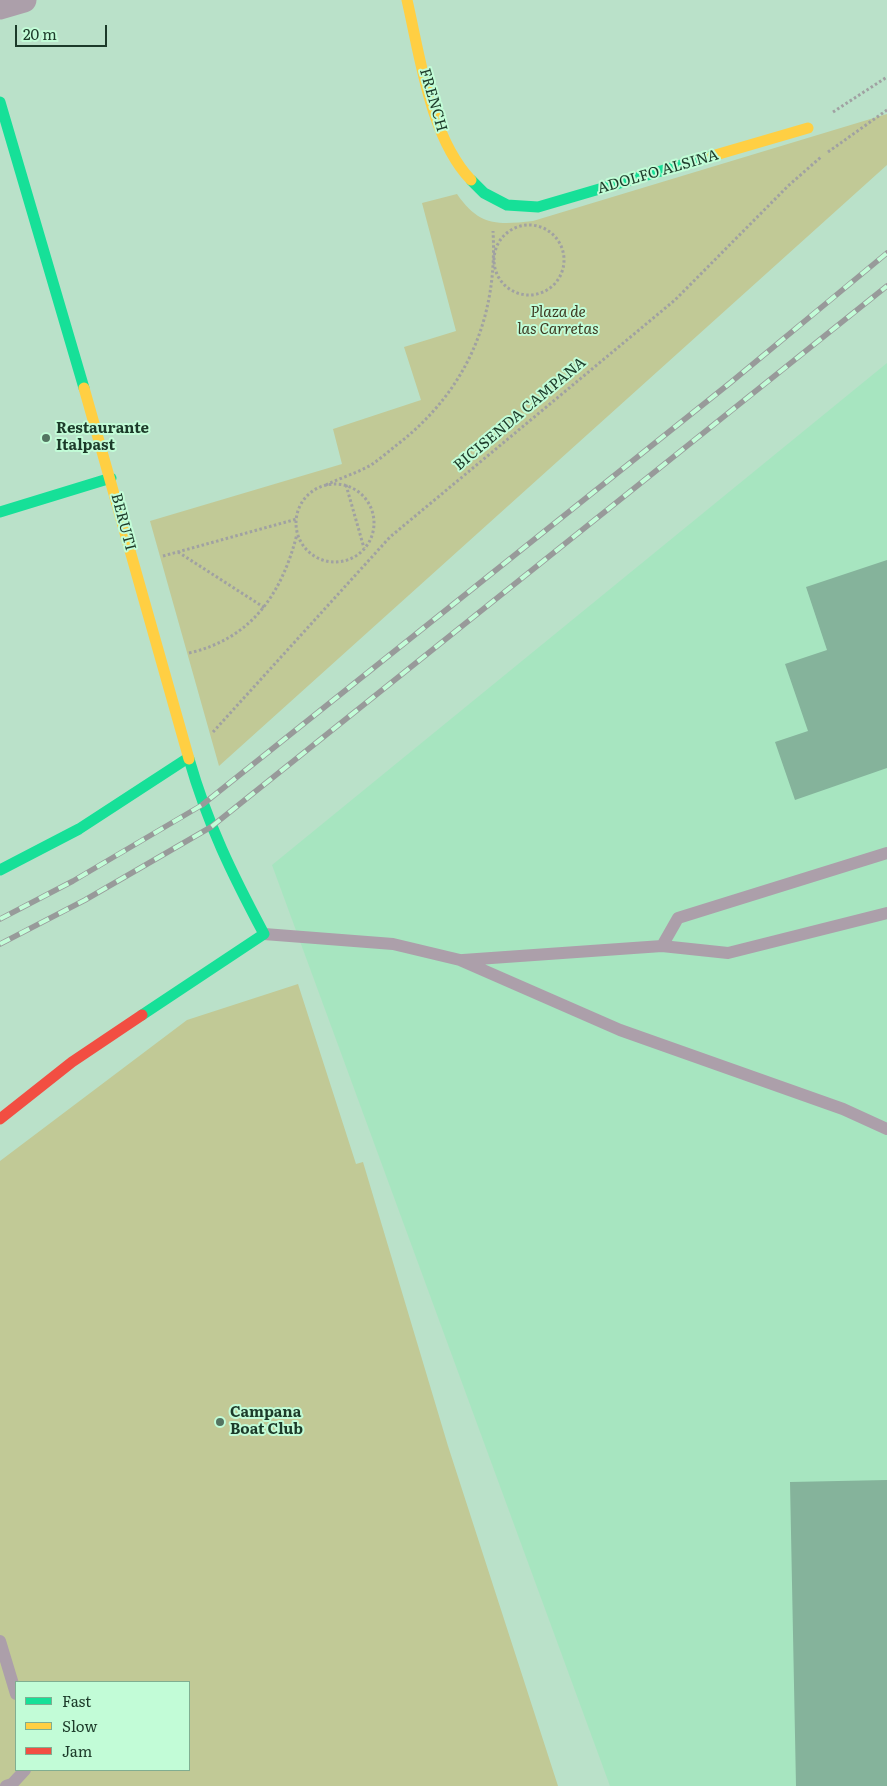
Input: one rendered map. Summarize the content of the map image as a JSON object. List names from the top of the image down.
{
  "streets": {
    "street": ["FRENCH", "ADOLFO ALSINA", "BERUTI"],
    "path": ["BICISENDA CAMPANA"]
  },
  "crossings": [
    ["FRENCH", "ADOLFO ALSINA"],
    ["BICISENDA CAMPANA", "BERUTI"]
  ],
  "parks": ["Plaza de las Carretas"],
  "places": ["Restaurante Italpast", "Campana Boat Club"],
  "legend": ["Fast", "Slow", "Jam"],
  "scale_bar": "20 m"
}
